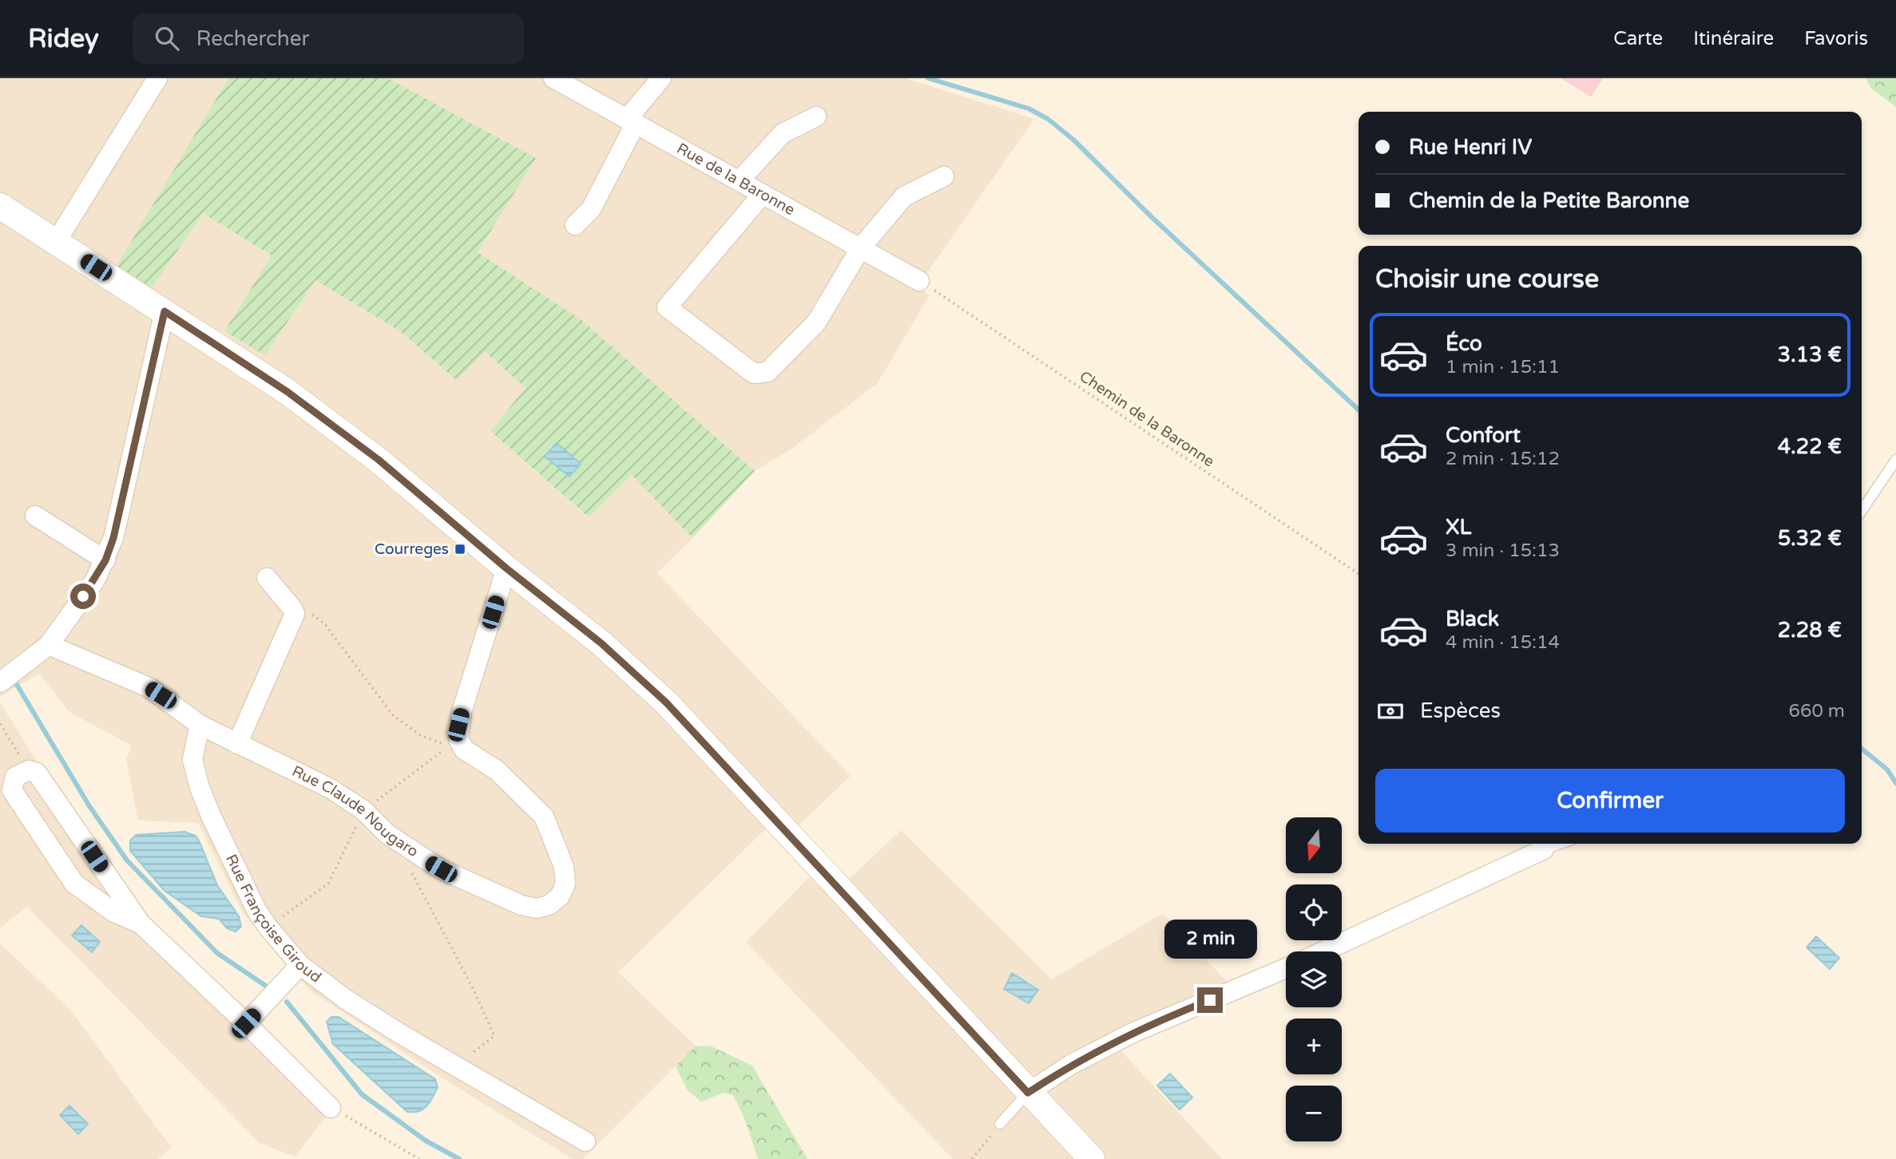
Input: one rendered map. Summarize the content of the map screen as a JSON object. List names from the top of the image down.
{
  "streets": {
    "street": ["Rue de la Baronne", "Rue Claude Nougaro", "Rue Françoise Giroud"],
    "path": ["Chemin de la Baronne"]
  },
  "crossings": [
    ["Rue de la Baronne", "Chemin de la Baronne"],
    ["Rue Claude Nougaro", "Rue Françoise Giroud"]
  ],
  "places": {
    "transit": ["Courreges"]
  },
  "north": "bottom",
  "page": {
    "header": "Ridey",
    "search": "Rechercher",
    "nav": ["Carte", "Itinéraire", "Favoris"],
    "banner": ["Rue Henri IV", "Chemin de la Petite Baronne"],
    "heading": "Choisir une course",
    "list": [
      {
        "name": "Éco",
        "note": "1 min · 15:11",
        "value": "3.13 €"
      },
      {
        "name": "Confort",
        "note": "2 min · 15:12",
        "value": "4.22 €"
      },
      {
        "name": "XL",
        "note": "3 min · 15:13",
        "value": "5.32 €"
      },
      {
        "name": "Black",
        "note": "4 min · 15:14",
        "value": "2.28 €"
      }
    ],
    "pay": ["Espèces", "660 m"],
    "buttons": "Confirmer",
    "map_buttons": ["+", "−"],
    "bubble": "2 min"
  }
}
